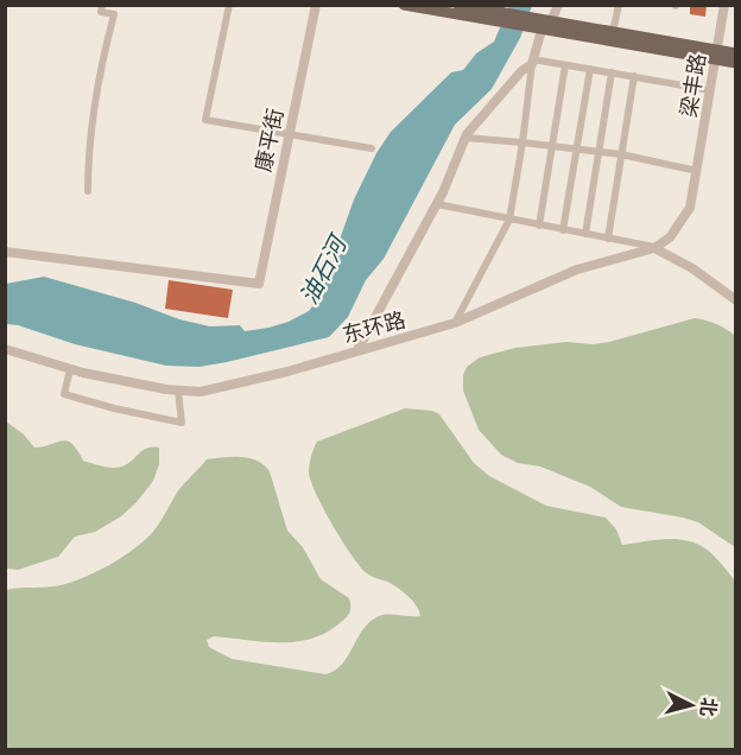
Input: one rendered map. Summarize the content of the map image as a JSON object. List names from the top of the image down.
{
  "streets": {
    "street": ["梁丰路", "康平街", "东环路"]
  },
  "crossings": [
    ["梁丰路", "东环路"]
  ],
  "water": ["油石河"],
  "north": "right"
}
